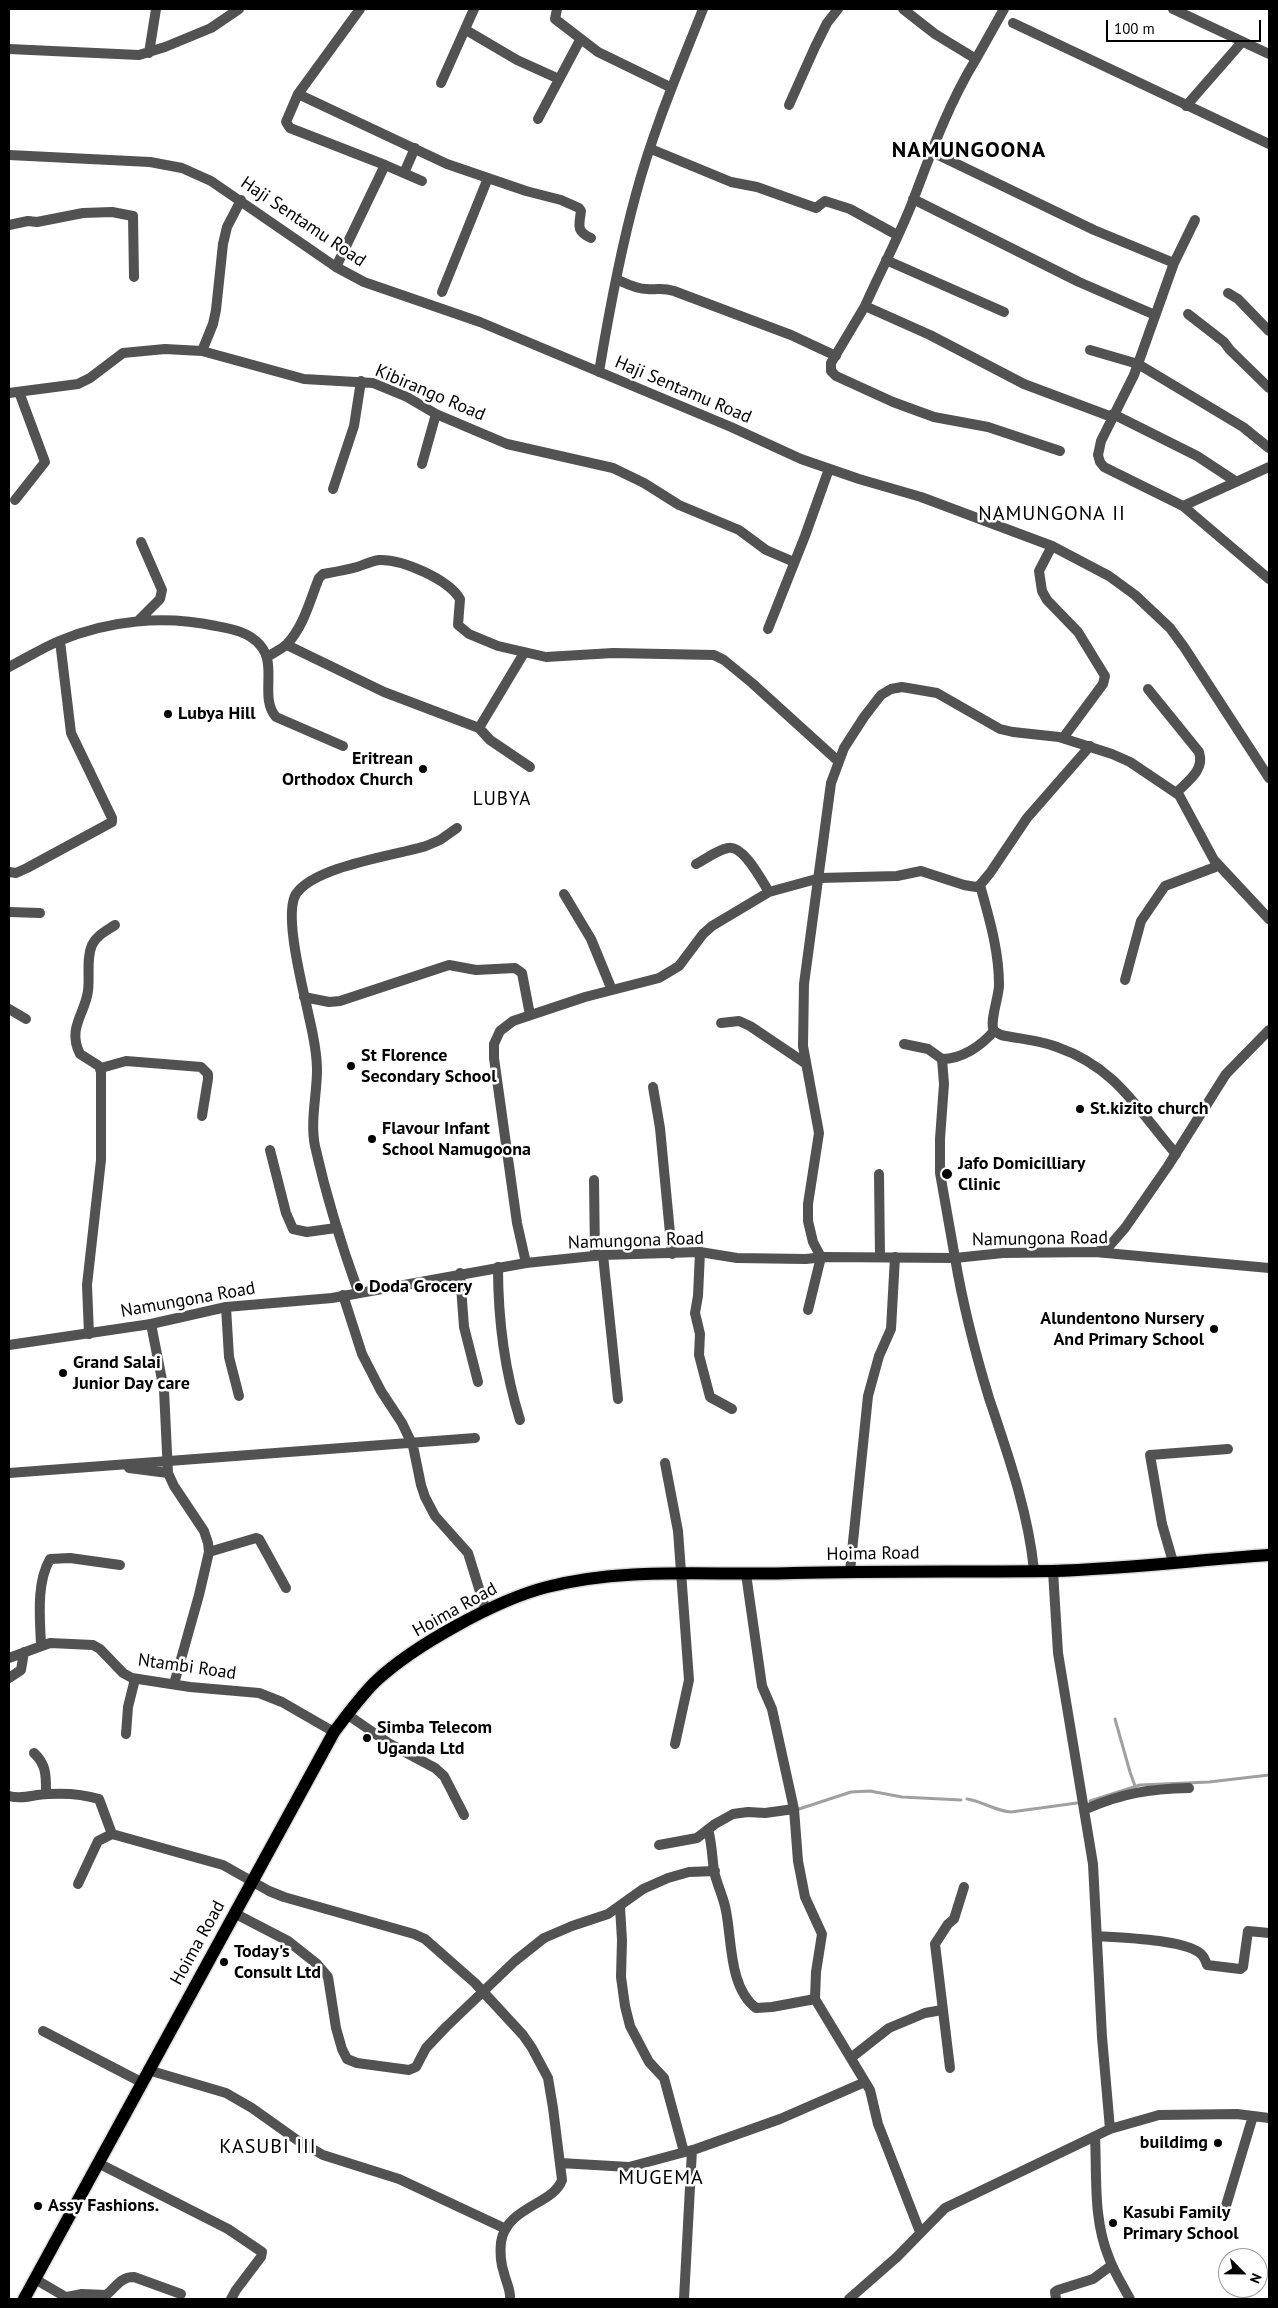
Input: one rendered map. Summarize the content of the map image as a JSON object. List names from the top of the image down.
{
  "streets": {
    "main road": ["Hoima Road"],
    "street": [
      "Haji Sentamu Road",
      "Kibirango Road",
      "Namungona Road",
      "Ntambi Road"
    ]
  },
  "crossings": [
    ["Hoima Road", "Ntambi Road"]
  ],
  "districts": [
    "NAMUNGOONA",
    "NAMUNGONA II",
    "LUBYA",
    "KASUBI III",
    "MUGEMA"
  ],
  "places": [
    "Lubya Hill",
    "Eritrean Orthodox Church",
    "St Florence Secondary School",
    "St.kizito church",
    "Flavour Infant School Namugoona",
    "Jafo Domicilliary Clinic",
    "Doda Grocery",
    "Alundentono Nursery And Primary School",
    "Grand Salai Junior Day care",
    "Simba Telecom Uganda Ltd",
    "Today's Consult Ltd",
    "buildimg",
    "Assy Fashions.",
    "Kasubi Family Primary School"
  ],
  "scale_bar": "100 m",
  "north": "bottom right"
}
